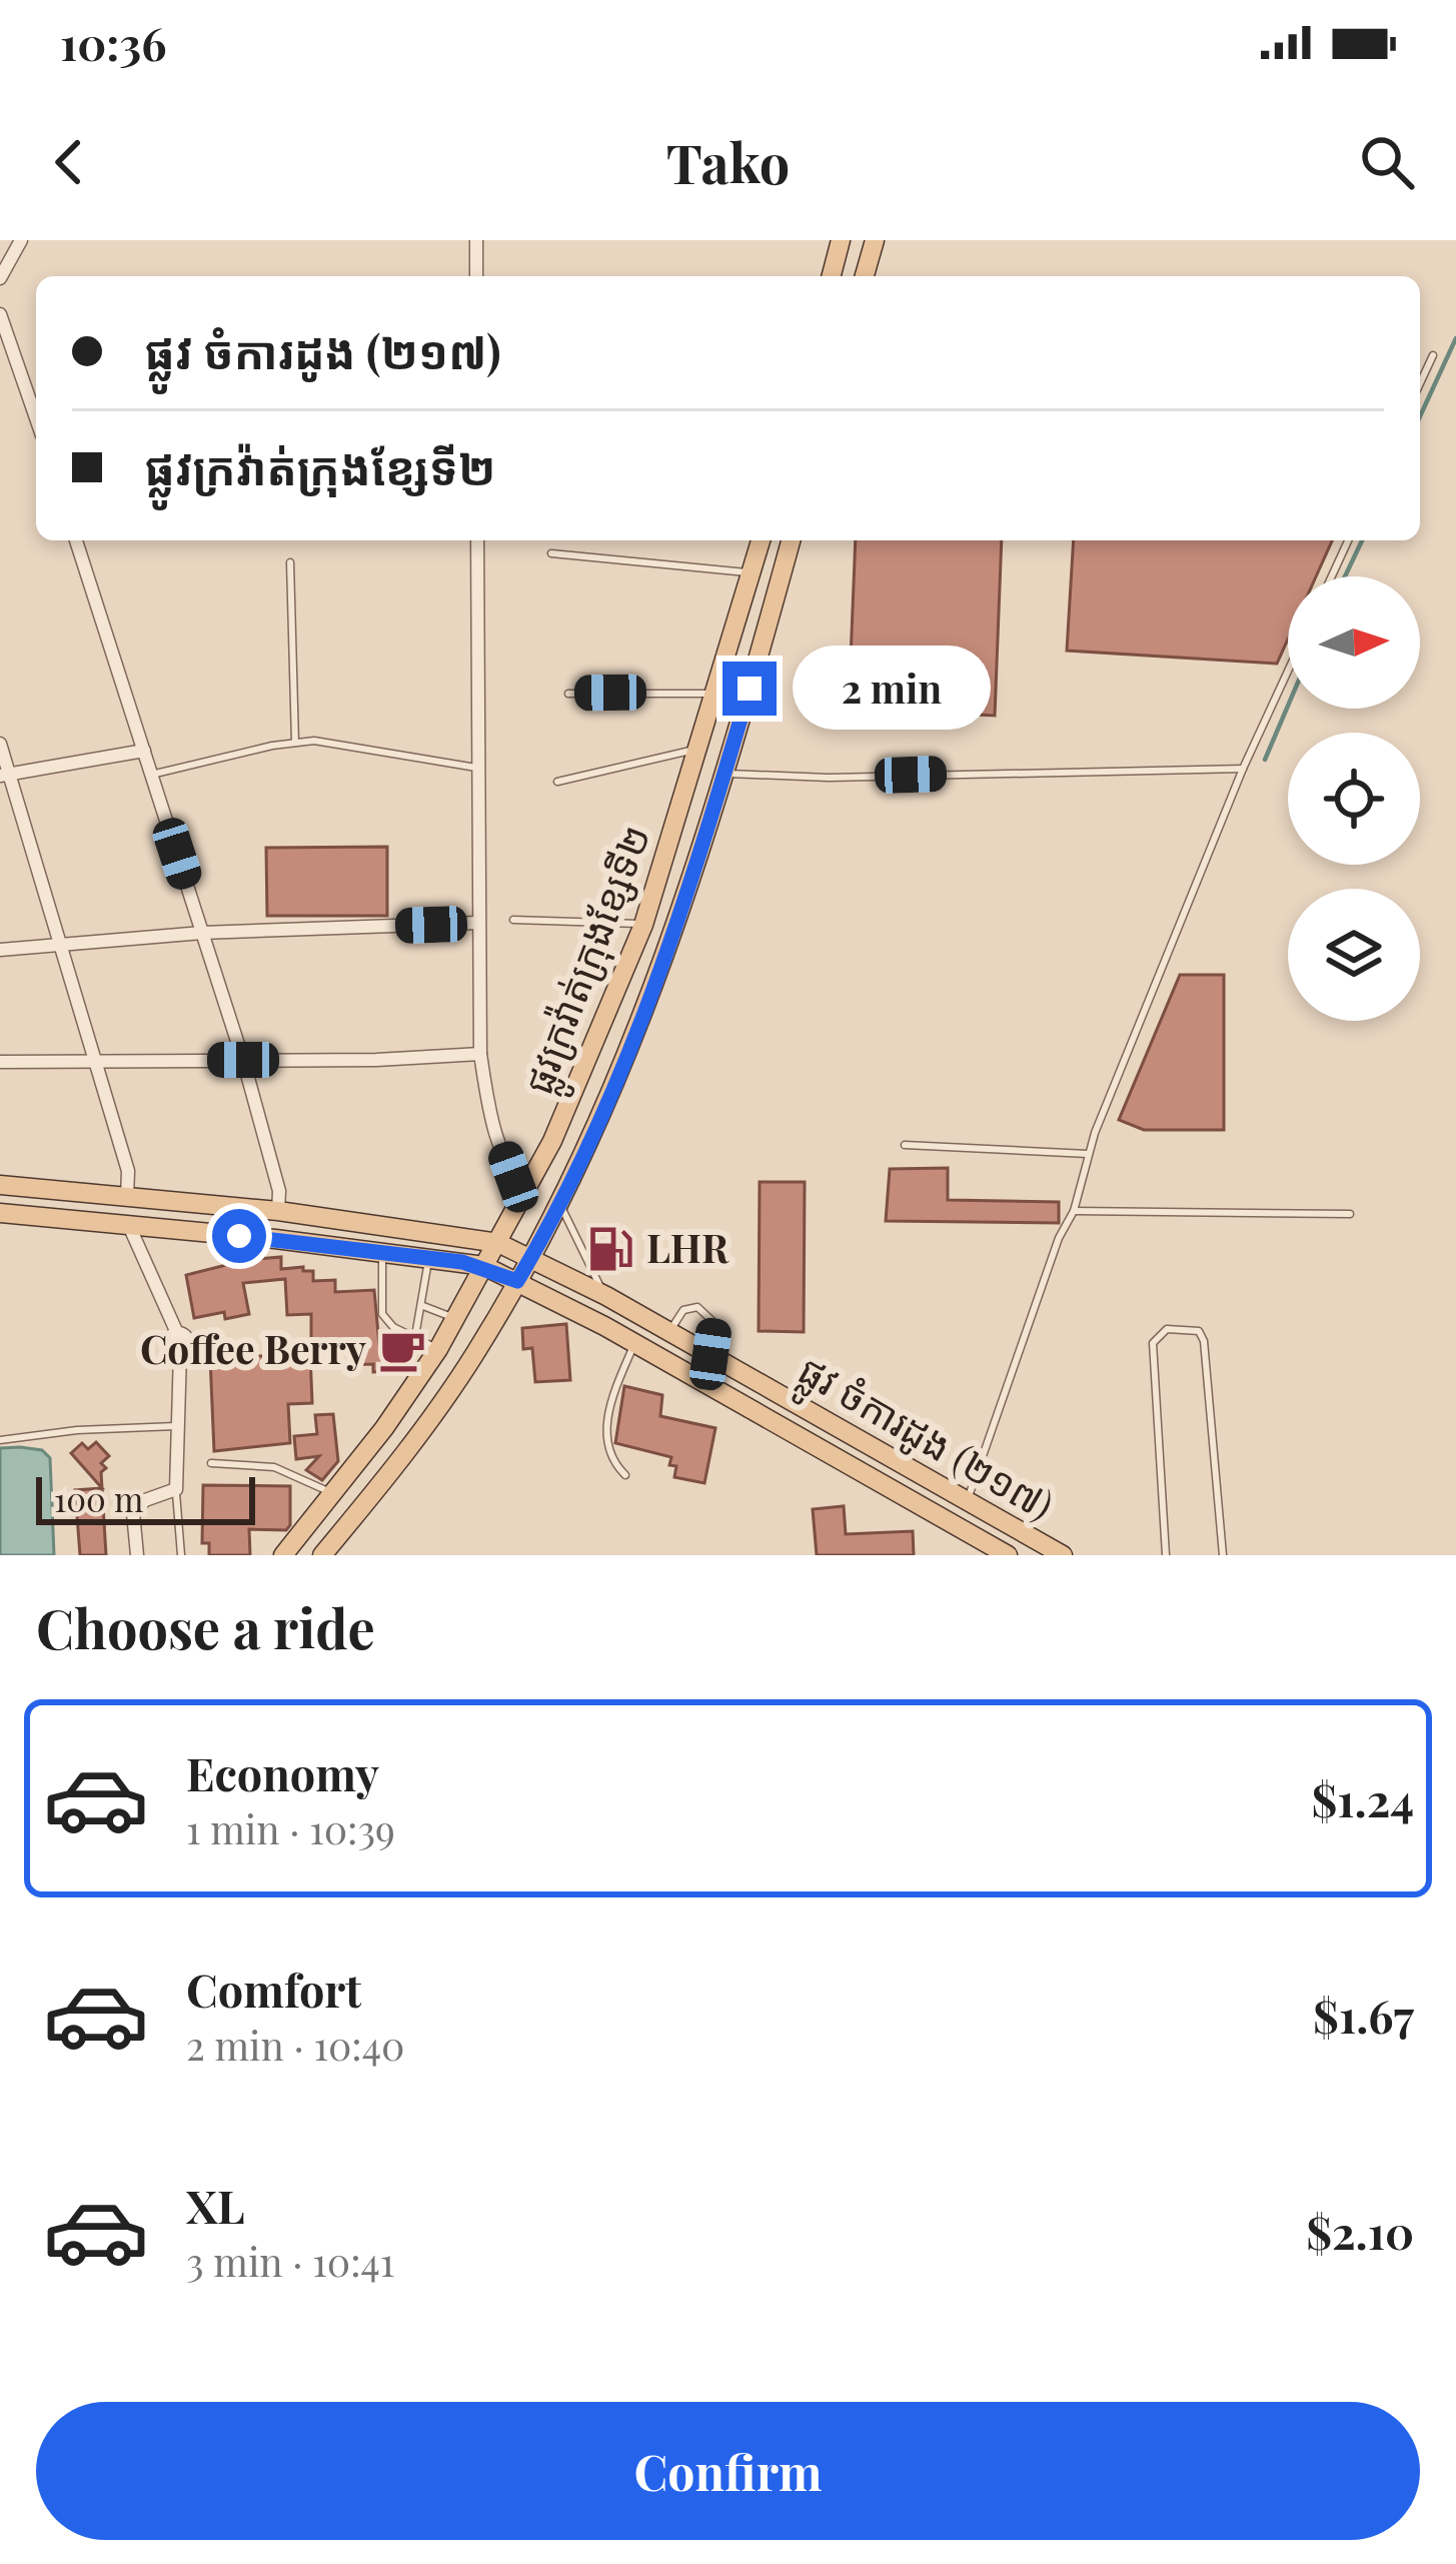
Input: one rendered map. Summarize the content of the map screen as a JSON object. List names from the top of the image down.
{
  "streets": {
    "main road": ["ផ្លូវក្រវ៉ាត់ក្រុងខ្សែទី២", "ផ្លូវ ចំការដូង (២១៧)"]
  },
  "crossings": [
    ["ផ្លូវក្រវ៉ាត់ក្រុងខ្សែទី២", "ផ្លូវ ចំការដូង (២១៧)"]
  ],
  "places": {
    "fuel station": ["LHR"],
    "cafe": ["Coffee Berry"]
  },
  "scale_bar": "100 m",
  "north": "right",
  "page": {
    "status": "10:36",
    "header": "Tako",
    "banner": ["ផ្លូវ ចំការដូង (២១៧)", "ផ្លូវក្រវ៉ាត់ក្រុងខ្សែទី២"],
    "bubble": "2 min",
    "scale": "100 m",
    "heading": "Choose a ride",
    "list": [
      {
        "name": "Economy",
        "note": "1 min · 10:39",
        "value": "$1.24"
      },
      {
        "name": "Comfort",
        "note": "2 min · 10:40",
        "value": "$1.67"
      },
      {
        "name": "XL",
        "note": "3 min · 10:41",
        "value": "$2.10"
      }
    ],
    "buttons": "Confirm"
  }
}
